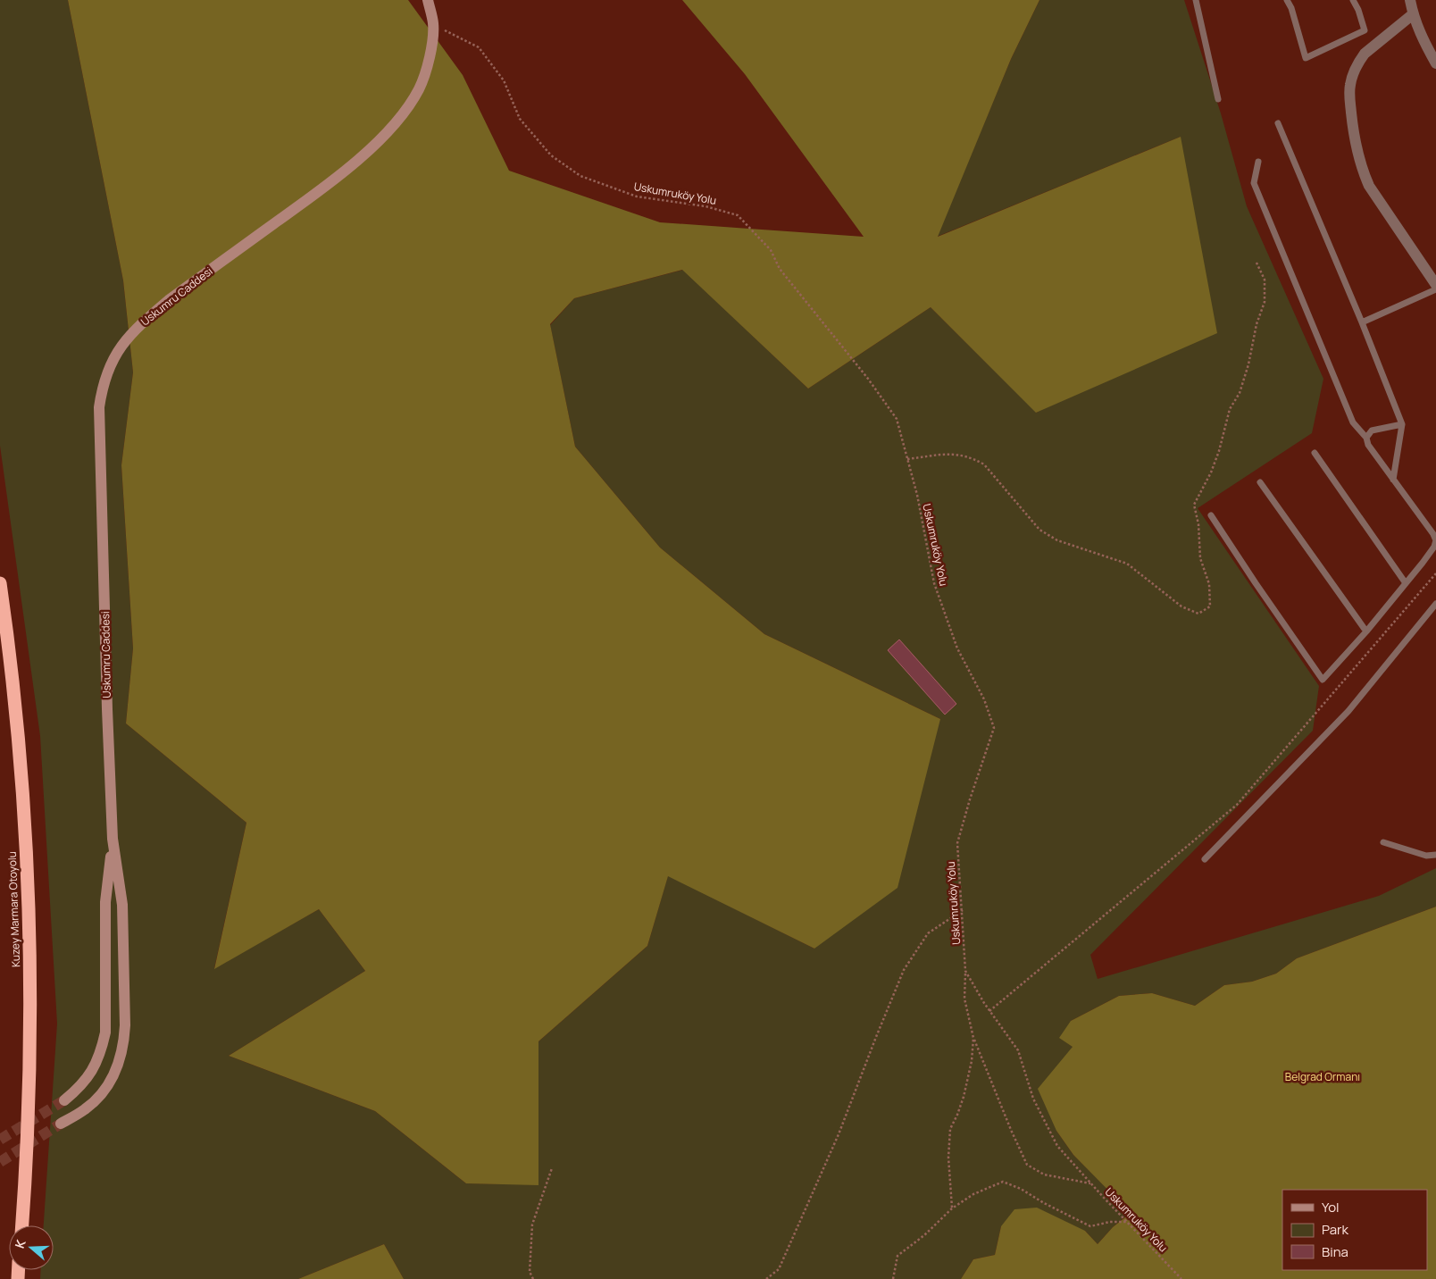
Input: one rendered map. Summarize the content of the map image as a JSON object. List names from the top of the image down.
{
  "streets": {
    "highway": ["Kuzey Marmara Otoyolu"],
    "main road": ["Uskumru Caddesi"],
    "path": ["Uskumruköy Yolu"]
  },
  "crossings": [
    ["Uskumruköy Yolu", "Uskumru Caddesi"]
  ],
  "parks": ["Belgrad Ormanı"],
  "legend": ["Yol", "Park", "Bina"],
  "north": "left"
}
